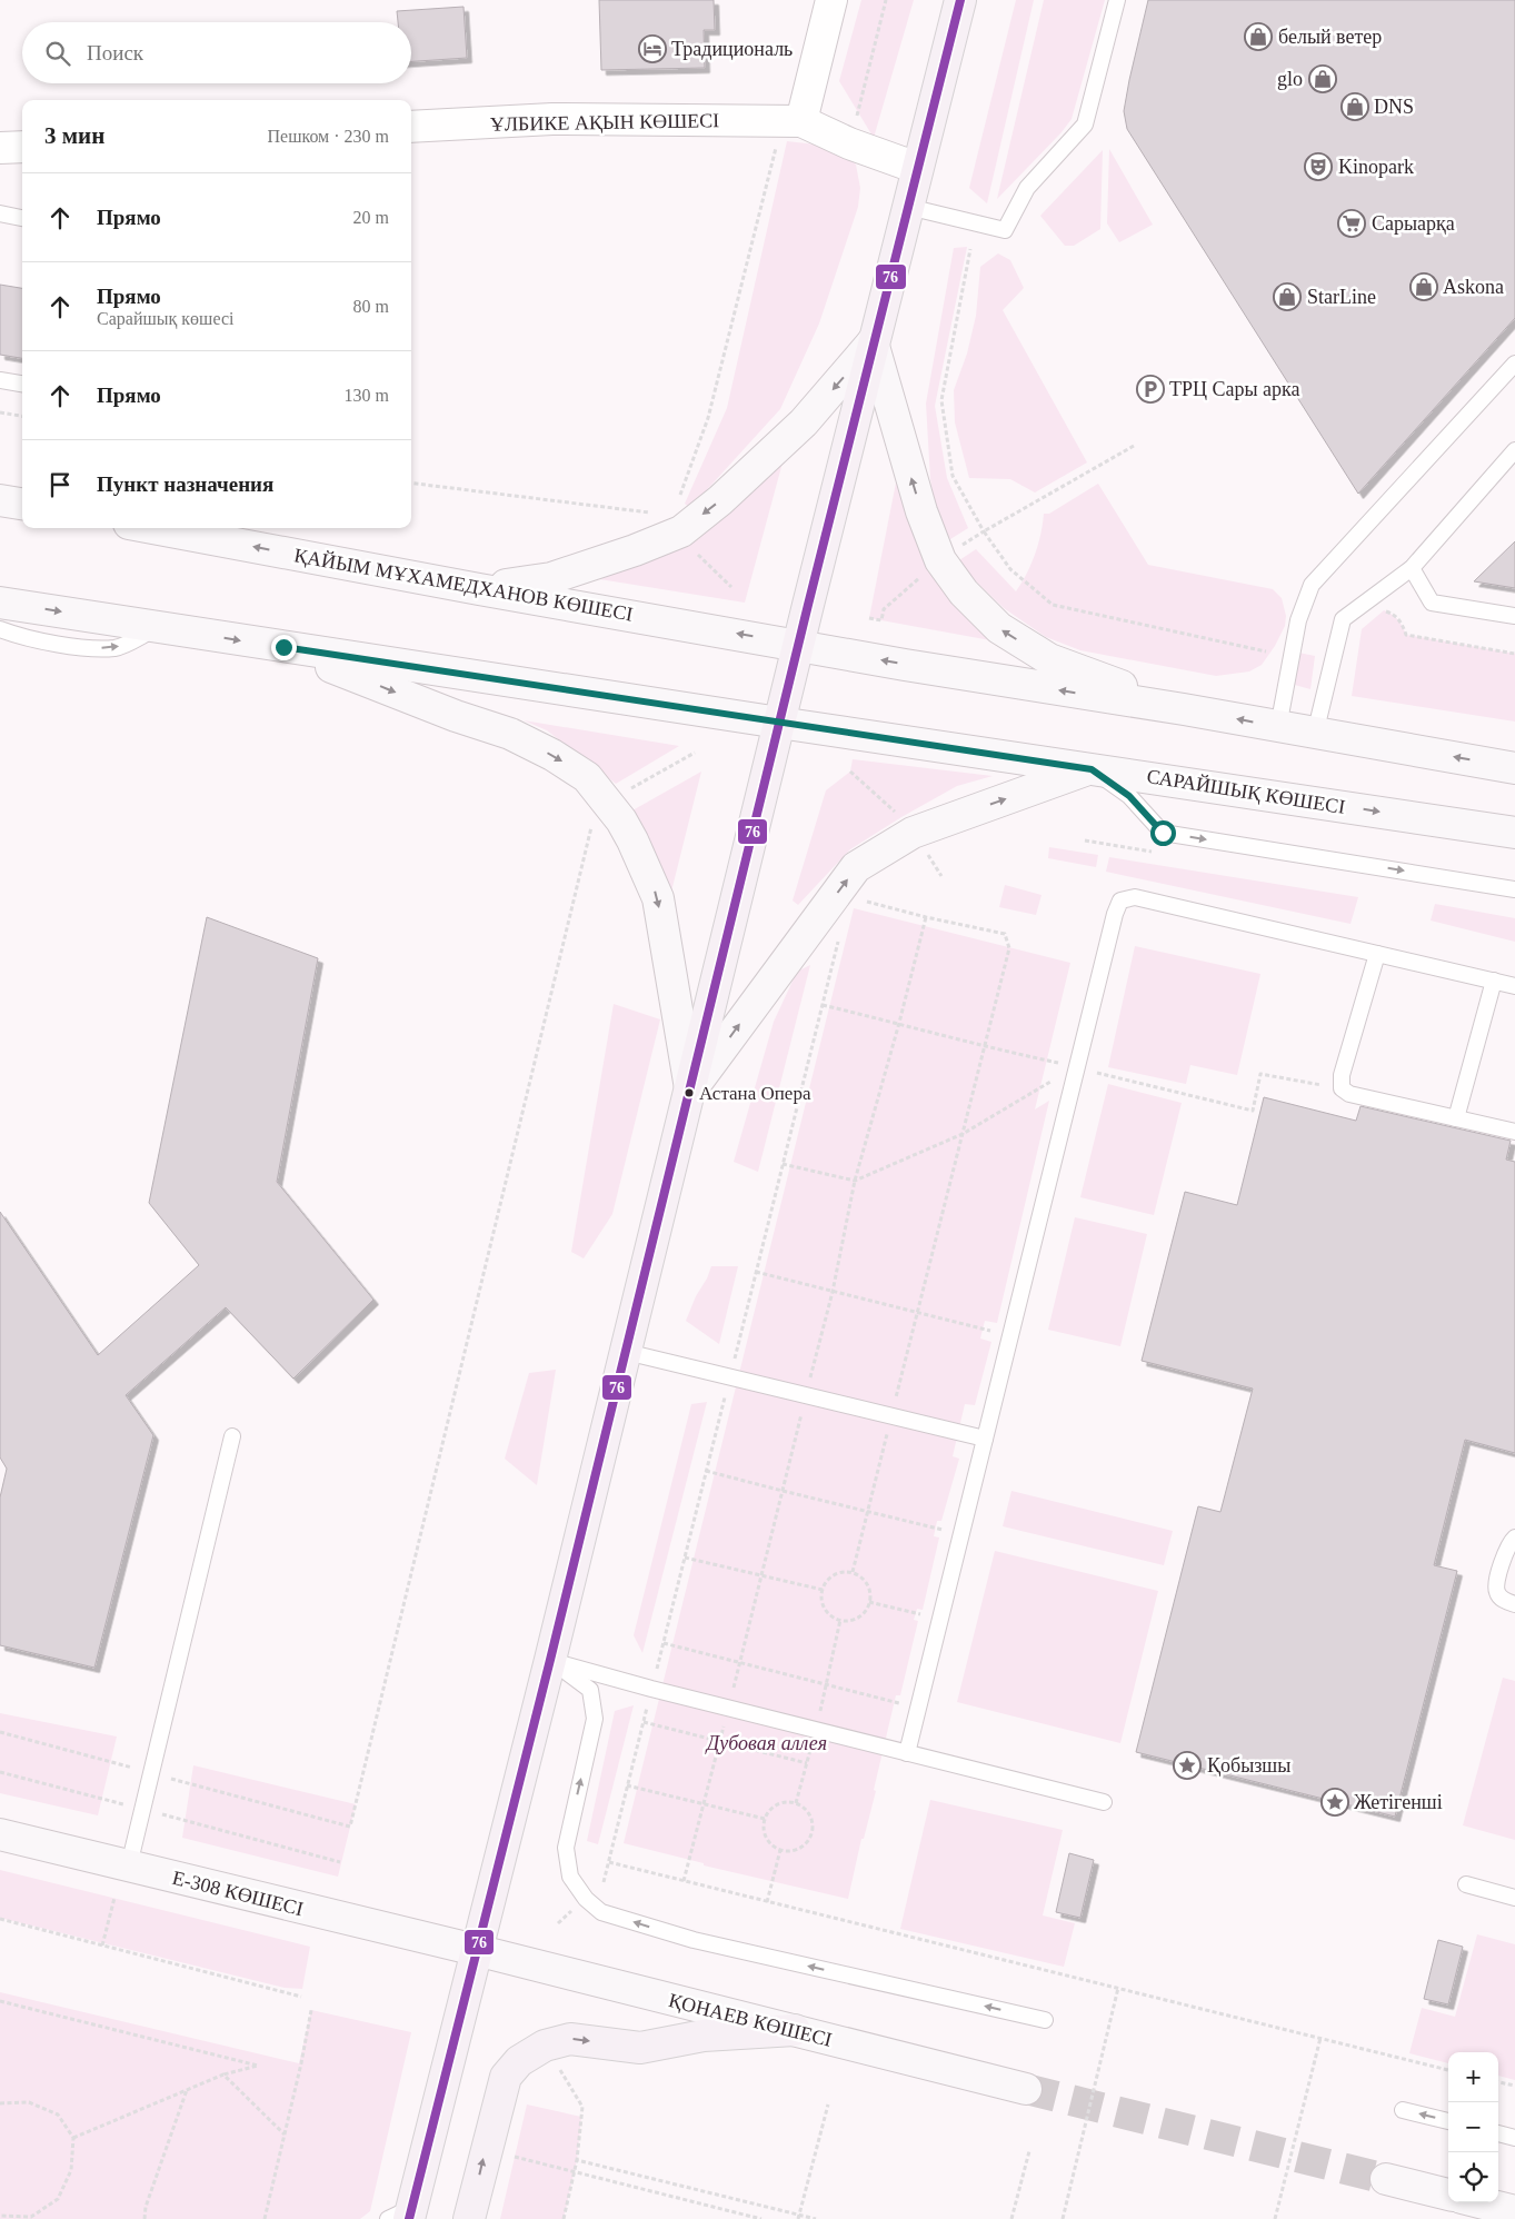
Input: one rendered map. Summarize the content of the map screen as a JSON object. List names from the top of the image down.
{
  "streets": {
    "main road": [
      "ҚАЙЫМ МҰХАМЕДХАНОВ КӨШЕСІ",
      "САРАЙШЫҚ КӨШЕСІ",
      "Е-308 КӨШЕСІ",
      "ҚОНАЕВ КӨШЕСІ"
    ],
    "street": ["ҰЛБИКЕ АҚЫН КӨШЕСІ"]
  },
  "crossings": [
    ["Е-308 КӨШЕСІ", "ҚОНАЕВ КӨШЕСІ"]
  ],
  "parks": ["Дубовая аллея"],
  "places": {
    "shop": [
      "белый ветер",
      "glo",
      "DNS",
      "Askona",
      "StarLine"
    ],
    "hotel": ["Традициональ"],
    "theatre": ["Kinopark"],
    "supermarket": ["Сарыарқа"],
    "parking": ["ТРЦ Сары арка"],
    "other": ["Астана Опера"],
    "place": ["Қобызшы", "Жетігенші"]
  },
  "lines": ["transit line 76"],
  "page": {
    "search": "Поиск",
    "heading": ["3 мин", "Пешком · 230 m"],
    "list": [
      ["Прямо", "20 m"],
      ["Прямо", "Сарайшық көшесі", "80 m"],
      ["Прямо", "130 m"],
      "Пункт назначения"
    ],
    "map_buttons": ["+", "−"]
  }
}
